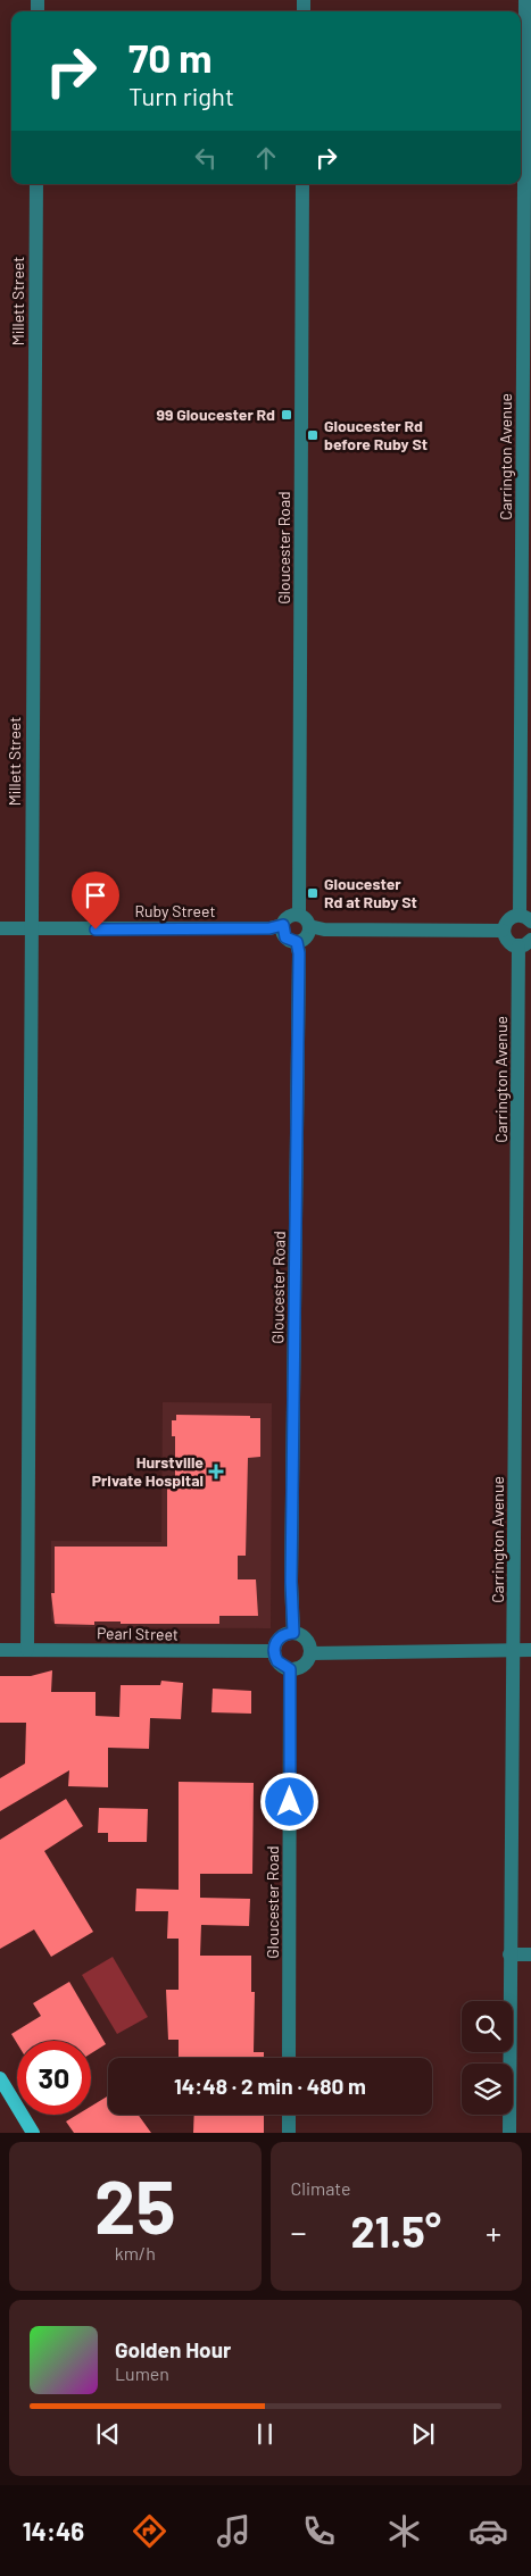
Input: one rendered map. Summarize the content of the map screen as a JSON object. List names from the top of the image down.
{
  "streets": {
    "street": [
      "Millett Street",
      "Carrington Avenue",
      "Gloucester Road",
      "Ruby Street",
      "Pearl Street"
    ]
  },
  "crossings": [
    ["Millett Street", "Ruby Street"],
    ["Millett Street", "Pearl Street"],
    ["Gloucester Road", "Ruby Street"],
    ["Gloucester Road", "Pearl Street"]
  ],
  "places": {
    "transit": ["99 Gloucester Rd", "Gloucester Rd before Ruby St", "Gloucester Rd at Ruby St"],
    "health": ["Hurstville Private Hospital"]
  },
  "page": {
    "turn": ["70 m", "Turn right"],
    "limit": "30",
    "trip": "14:48 · 2 min · 480 m",
    "tile": [
      ["25", "km/h"],
      "Climate"
    ],
    "heat": ["−", "21.5°", "+"],
    "song": ["Golden Hour", "Lumen"],
    "tabs": "14:46"
  }
}
